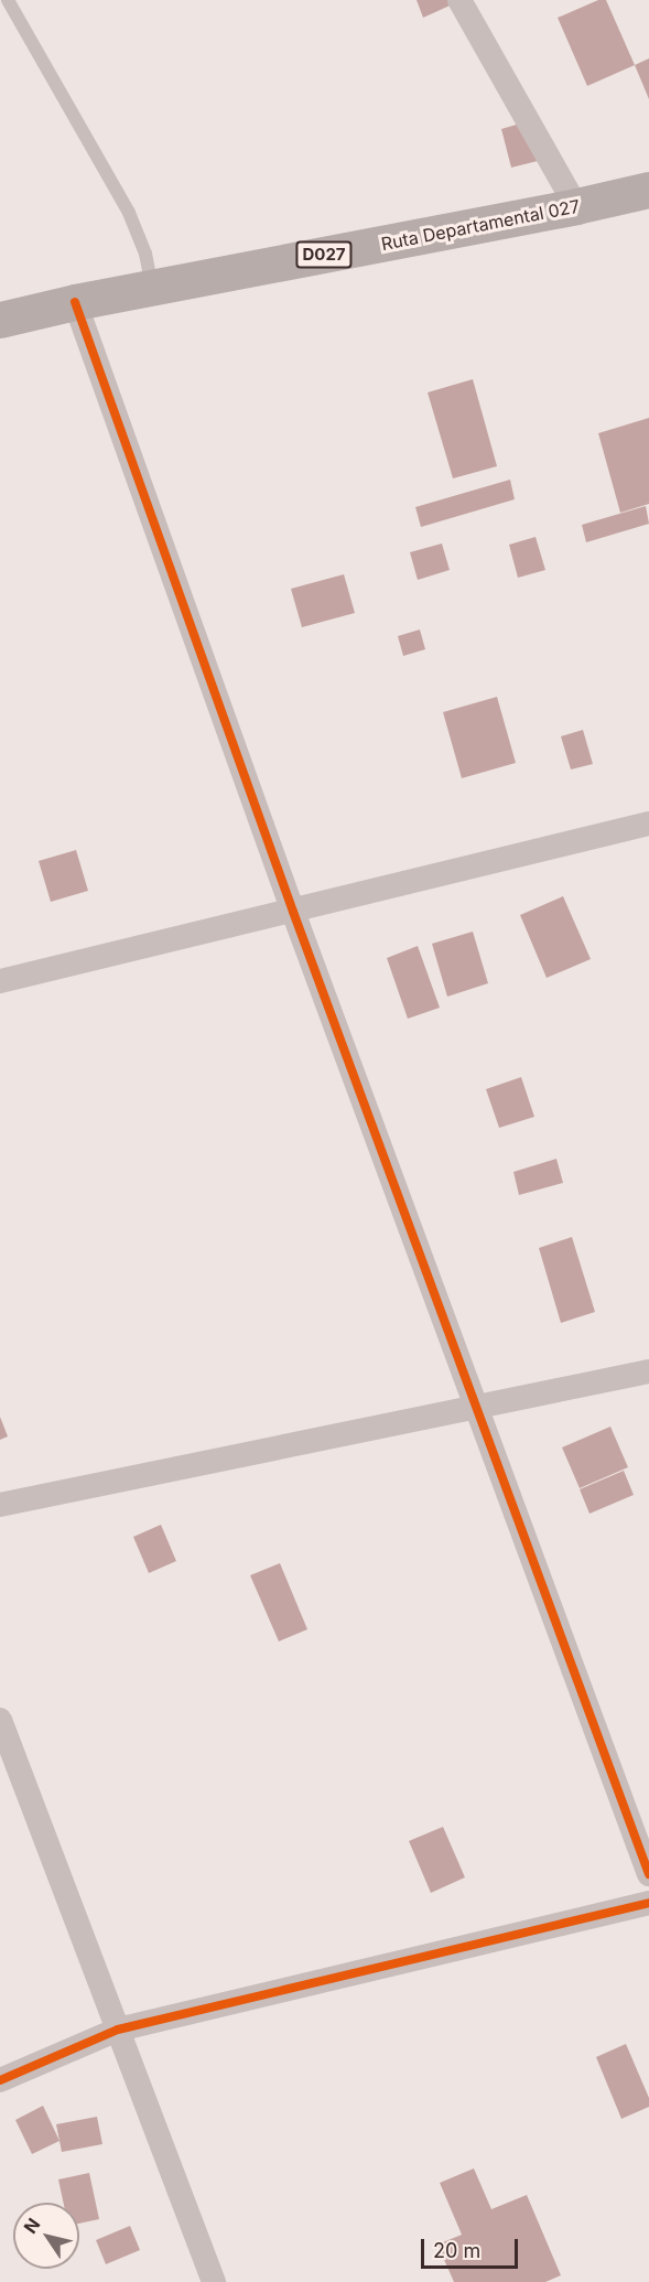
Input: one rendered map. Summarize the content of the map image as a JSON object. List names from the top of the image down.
{
  "streets": {
    "main road": ["Ruta Departamental 027", "D027"]
  },
  "scale_bar": "20 m",
  "north": "top left"
}
